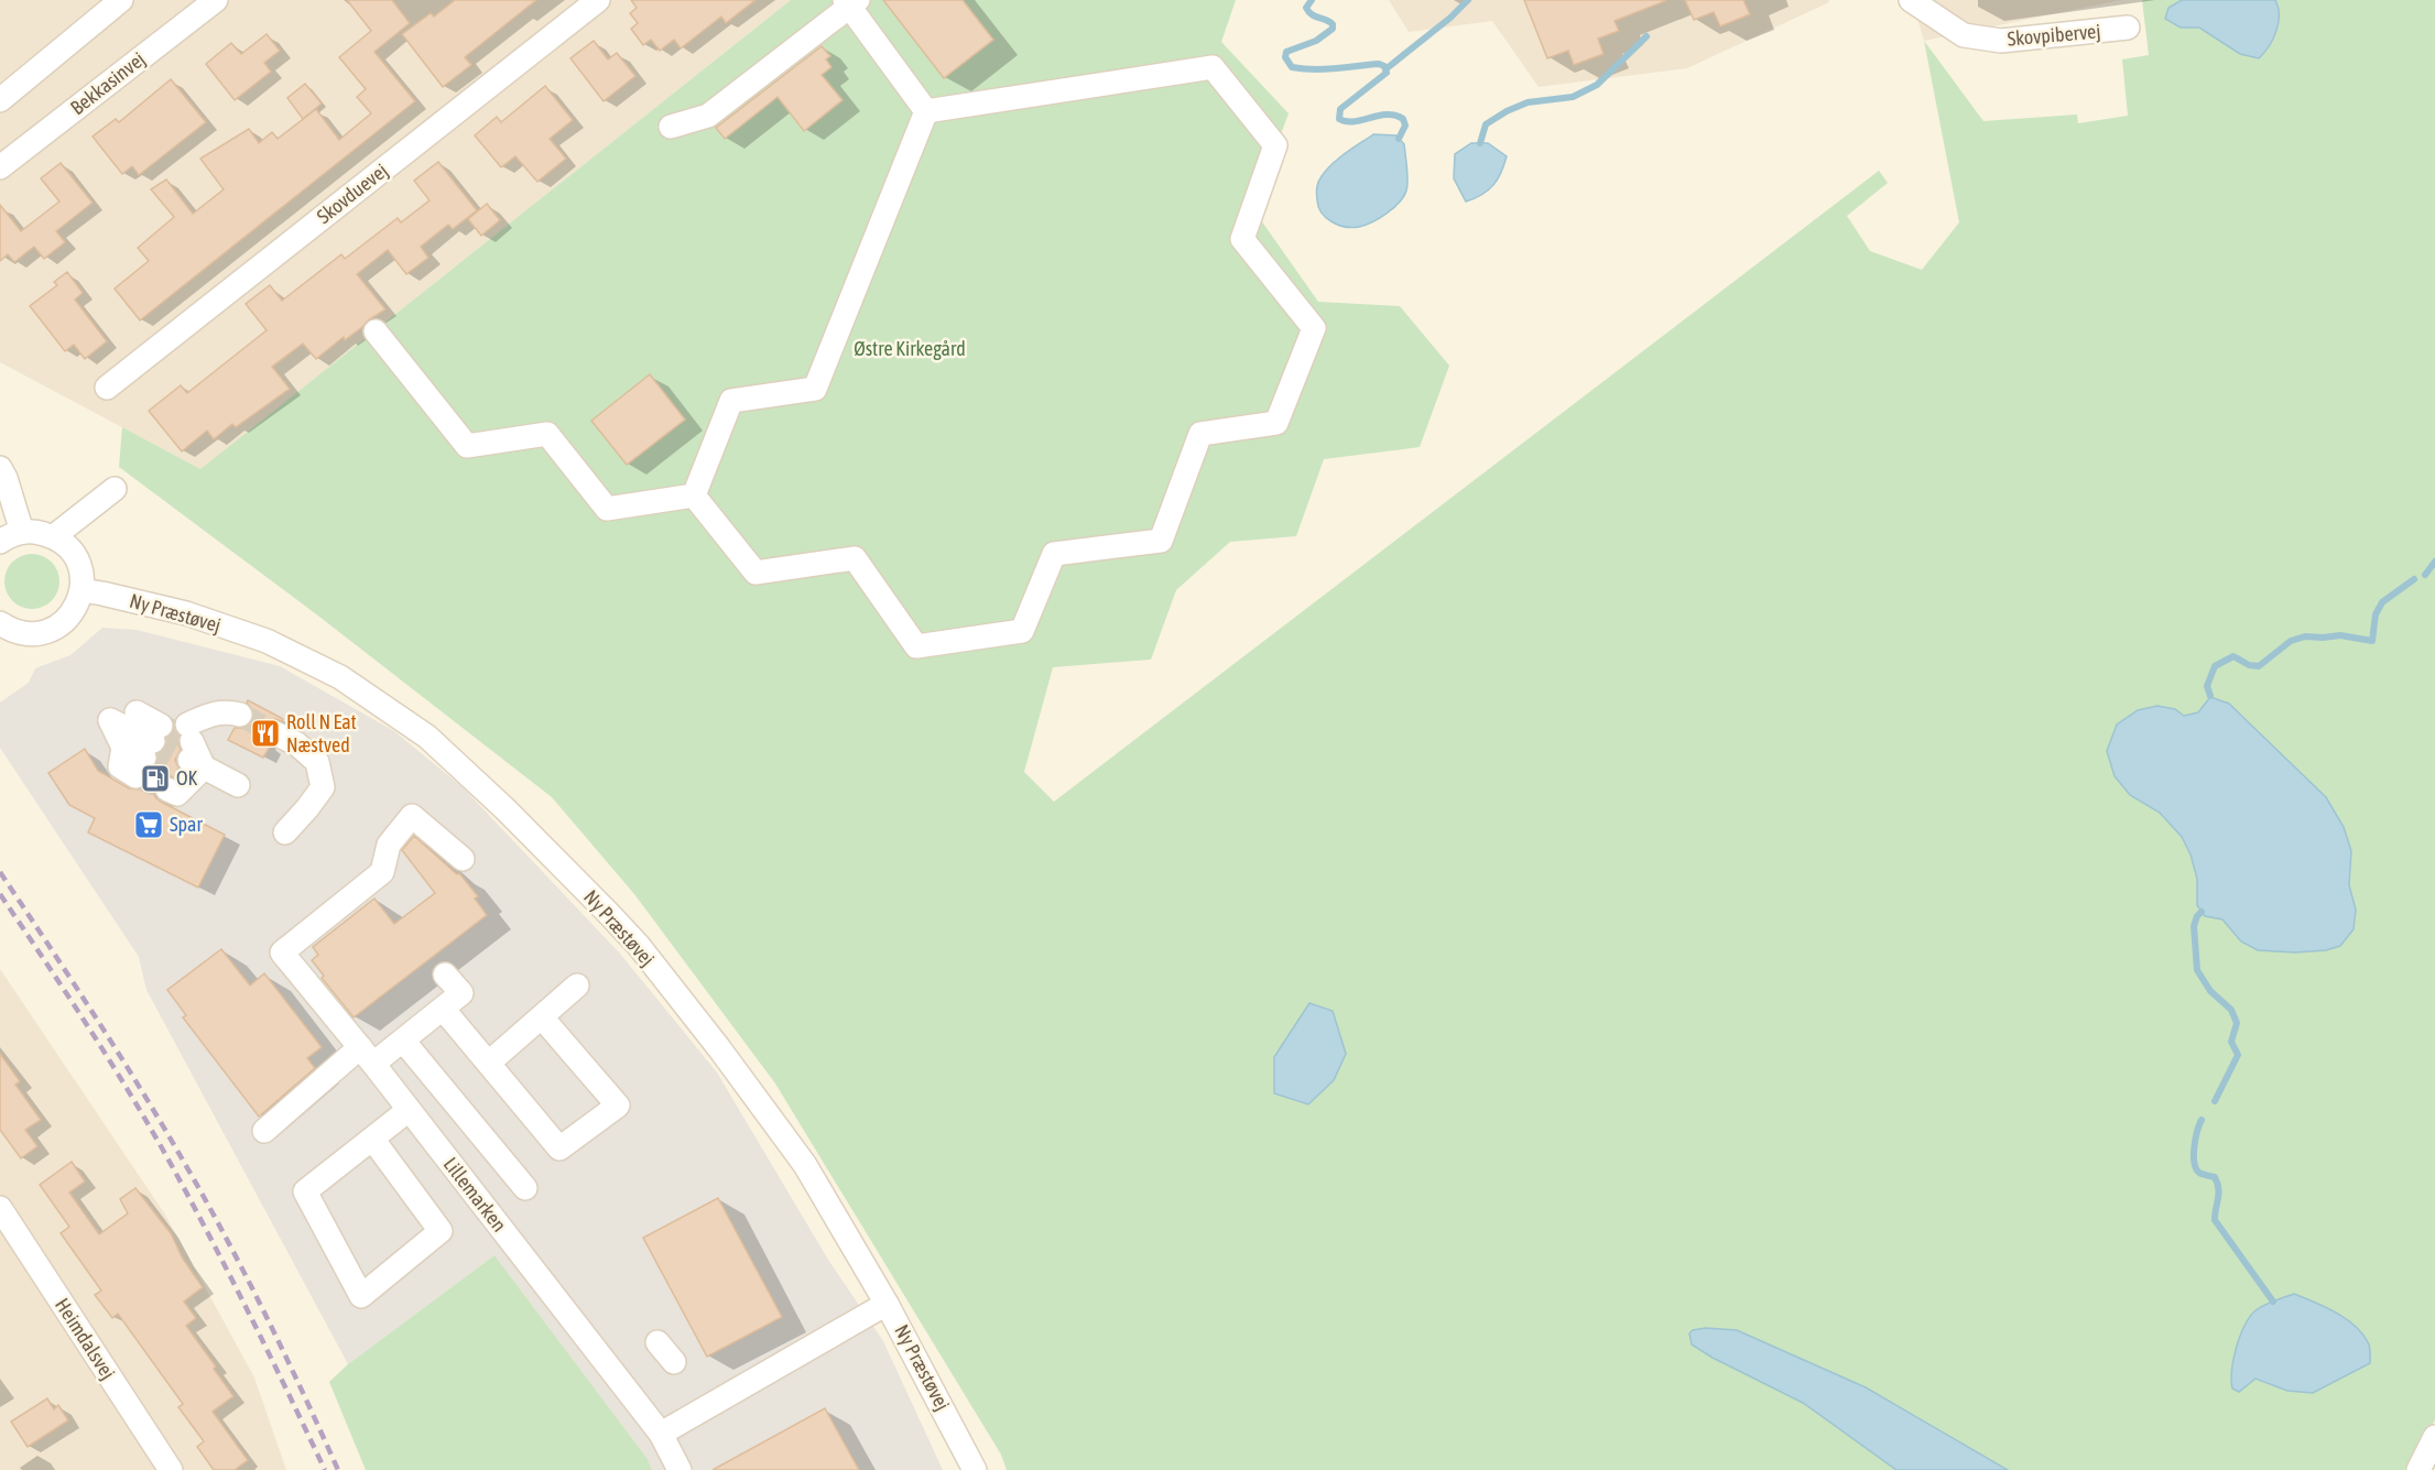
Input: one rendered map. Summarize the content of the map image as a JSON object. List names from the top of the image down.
{
  "streets": {
    "street": [
      "Skovpibervej",
      "Bekkasinvej",
      "Skovduevej",
      "Ny Præstøvej",
      "Lillemarken",
      "Heimdalsvej"
    ]
  },
  "parks": ["Østre Kirkegård"],
  "places": {
    "restaurant": ["Roll N Eat Næstved"],
    "fuel station": ["OK"],
    "supermarket": ["Spar"]
  }
}
